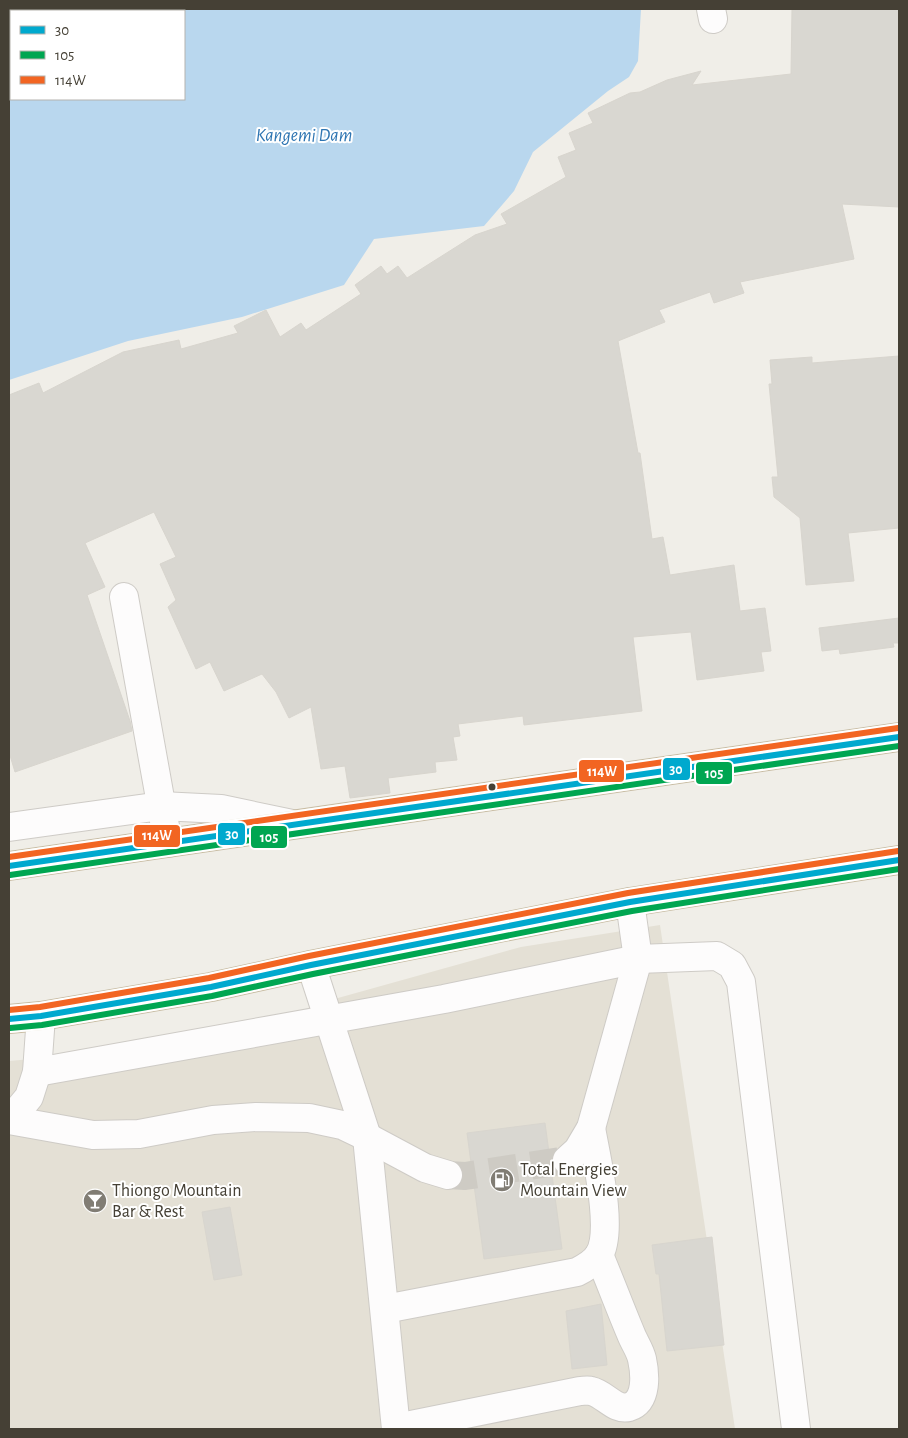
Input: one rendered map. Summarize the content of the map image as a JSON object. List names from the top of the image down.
{
  "water": ["Kangemi Dam"],
  "places": {
    "fuel station": ["Total Energies Mountain View"],
    "bar": ["Thiongo Mountain Bar & Rest"]
  },
  "lines": ["transit line 114W", "transit line 30", "transit line 105"],
  "legend": ["30", "105", "114W"]
}
